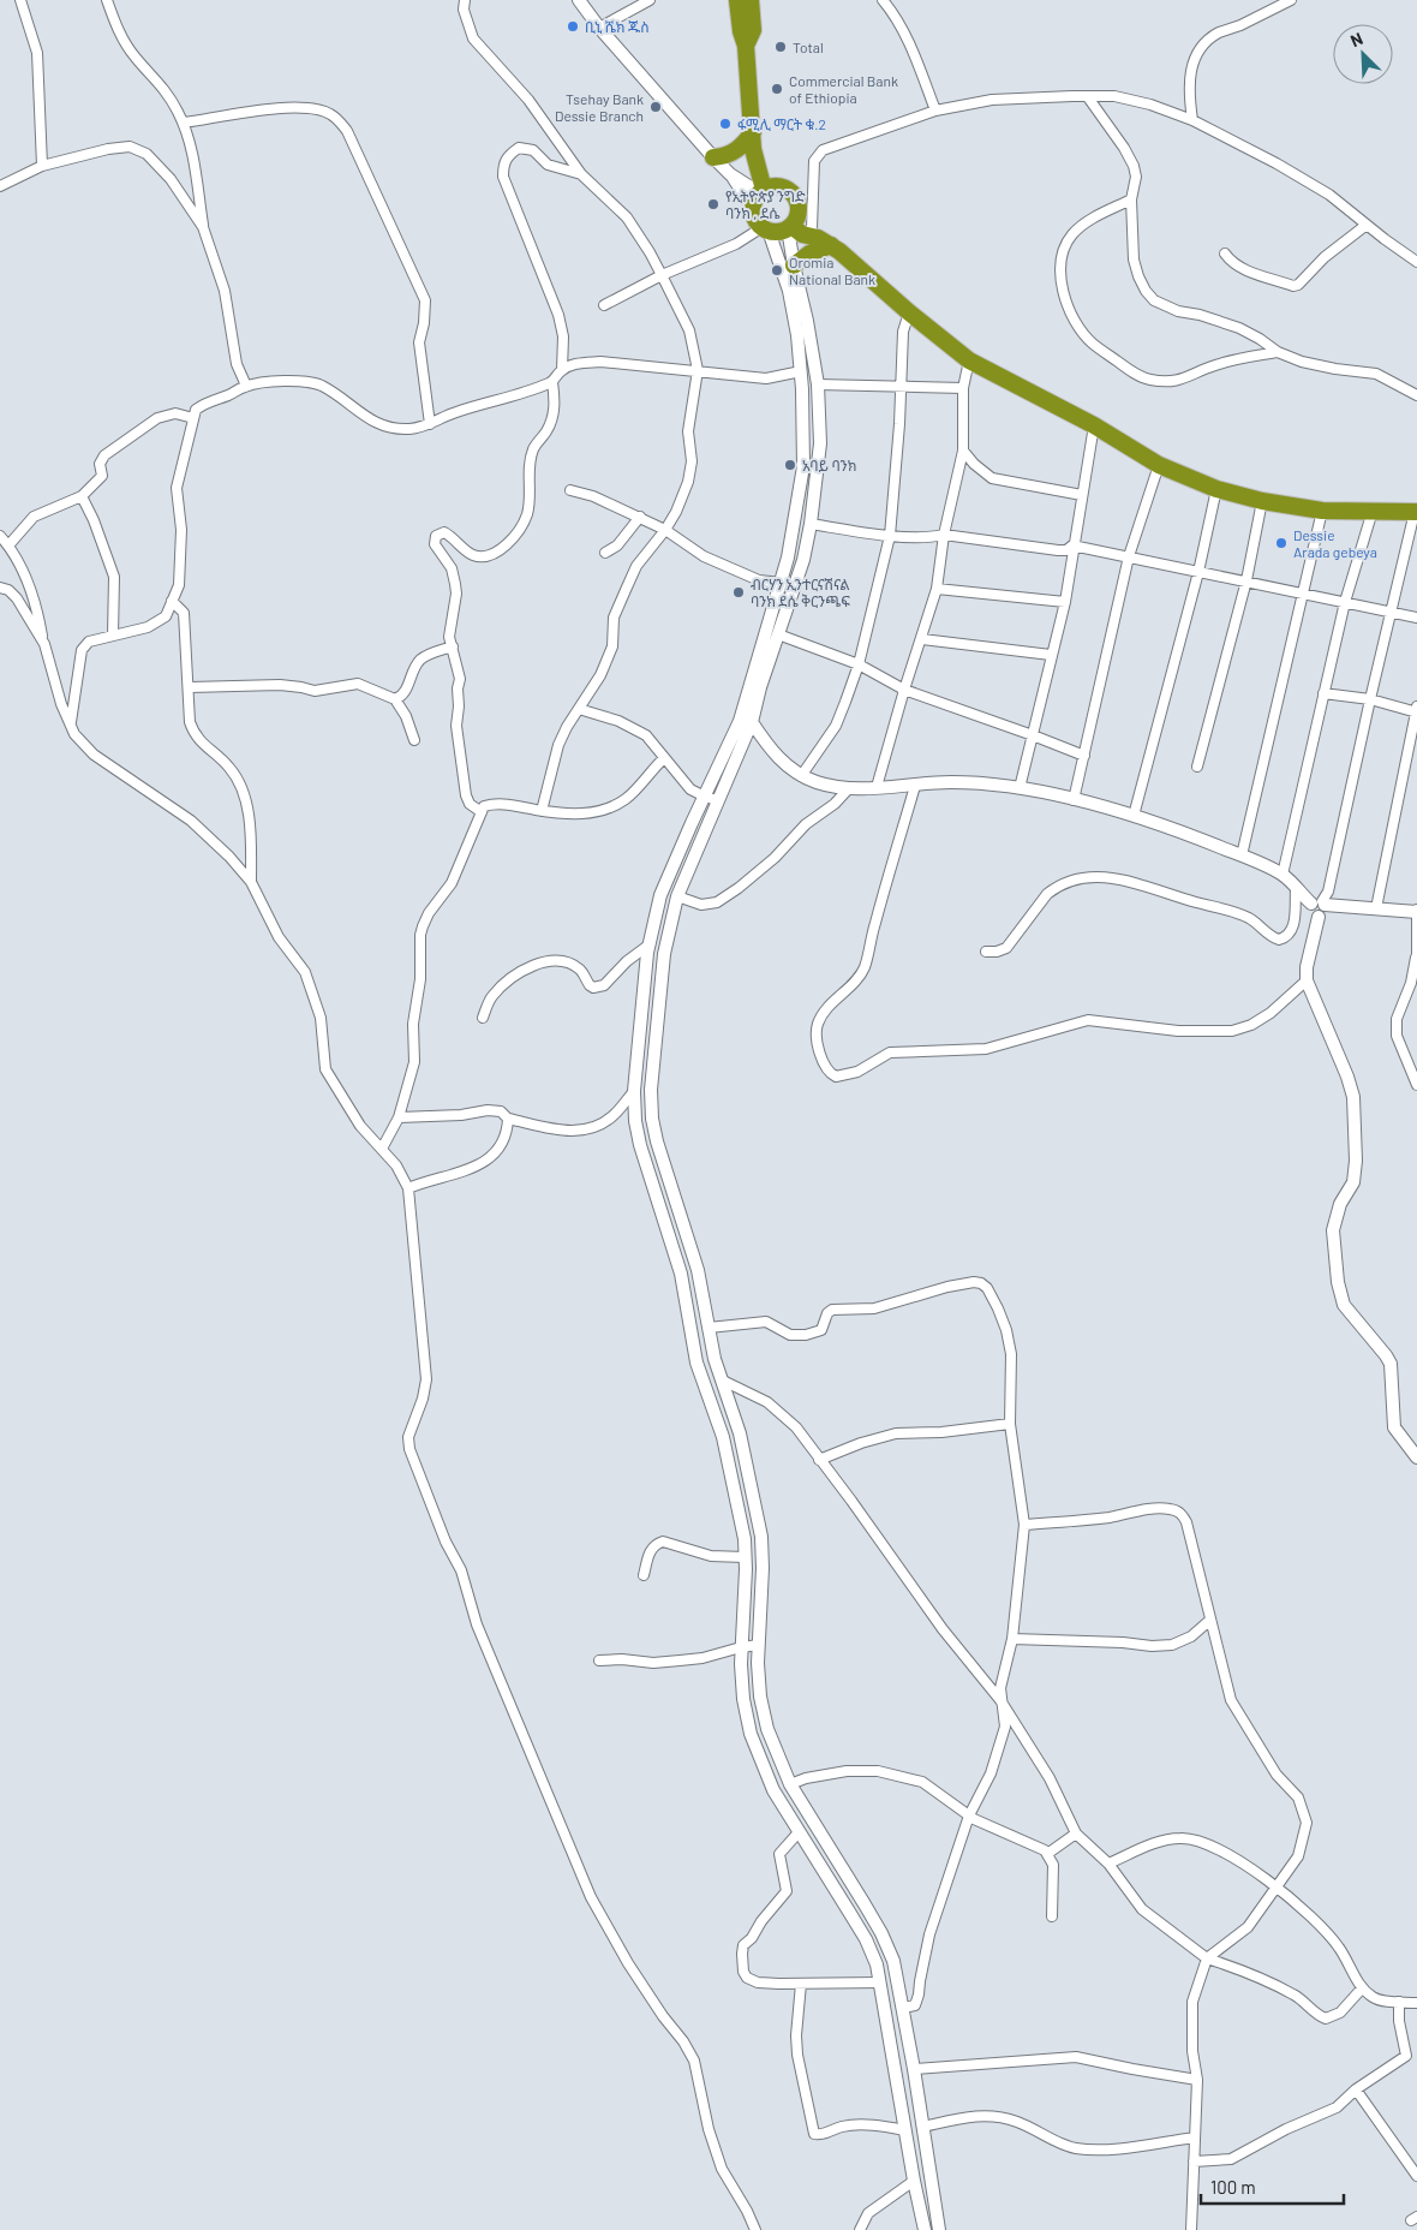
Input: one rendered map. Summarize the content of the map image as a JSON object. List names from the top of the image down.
{
  "places": [
    "ቢኒ ሼክ ጁስ",
    "Total",
    "Commercial Bank of Ethiopia",
    "Tsehay Bank Dessie Branch",
    "ፋሚሊ ማርት ቁ.2",
    "የኢትዮጵያ ንግድ ባንክ , ደሴ",
    "Oromia National Bank",
    "አባይ ባንክ",
    "Dessie Arada gebeya",
    "ብርሃን ኢንተርናሽናል ባንክ ደሴ ቅርንጫፍ"
  ],
  "scale_bar": "100 m",
  "north": "top left"
}
